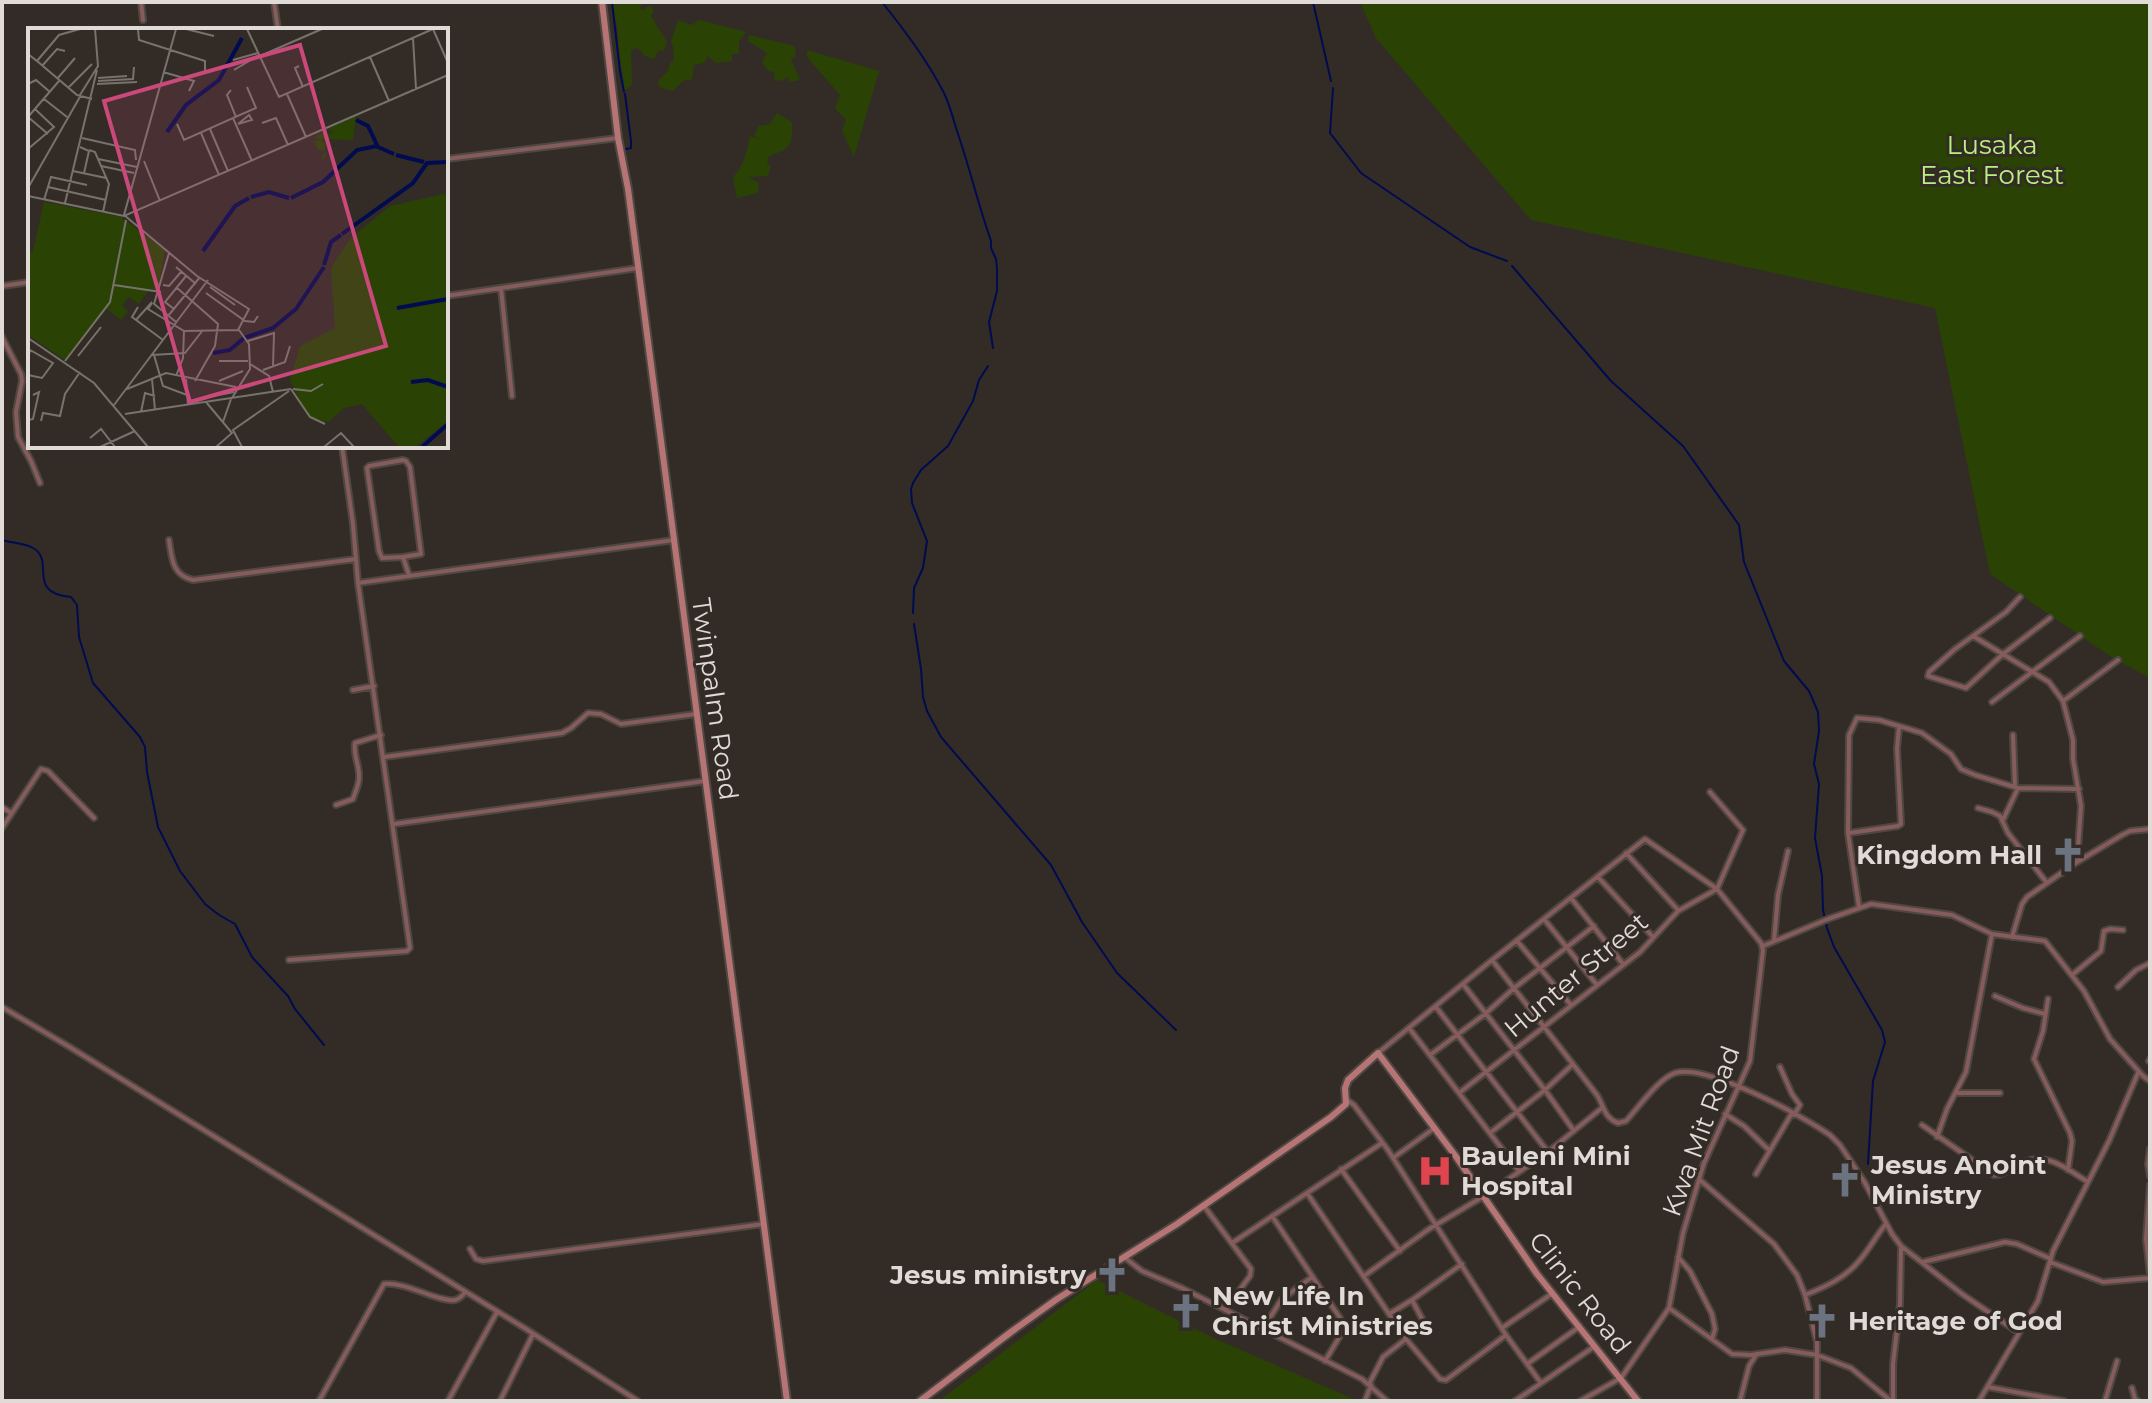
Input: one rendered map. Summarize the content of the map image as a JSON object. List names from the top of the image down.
{
  "streets": {
    "main road": ["Twinpalm Road", "Clinic Road"],
    "street": ["Hunter Street", "Kwa Mit Road"]
  },
  "crossings": [
    ["Kwa Mit Road", "Clinic Road"]
  ],
  "parks": ["Lusaka East Forest"],
  "places": {
    "church": [
      "Kingdom Hall",
      "Jesus Anoint Ministry",
      "Jesus ministry",
      "New Life In Christ Ministries",
      "Heritage of God"
    ],
    "hospital": ["Bauleni Mini Hospital"]
  }
}
